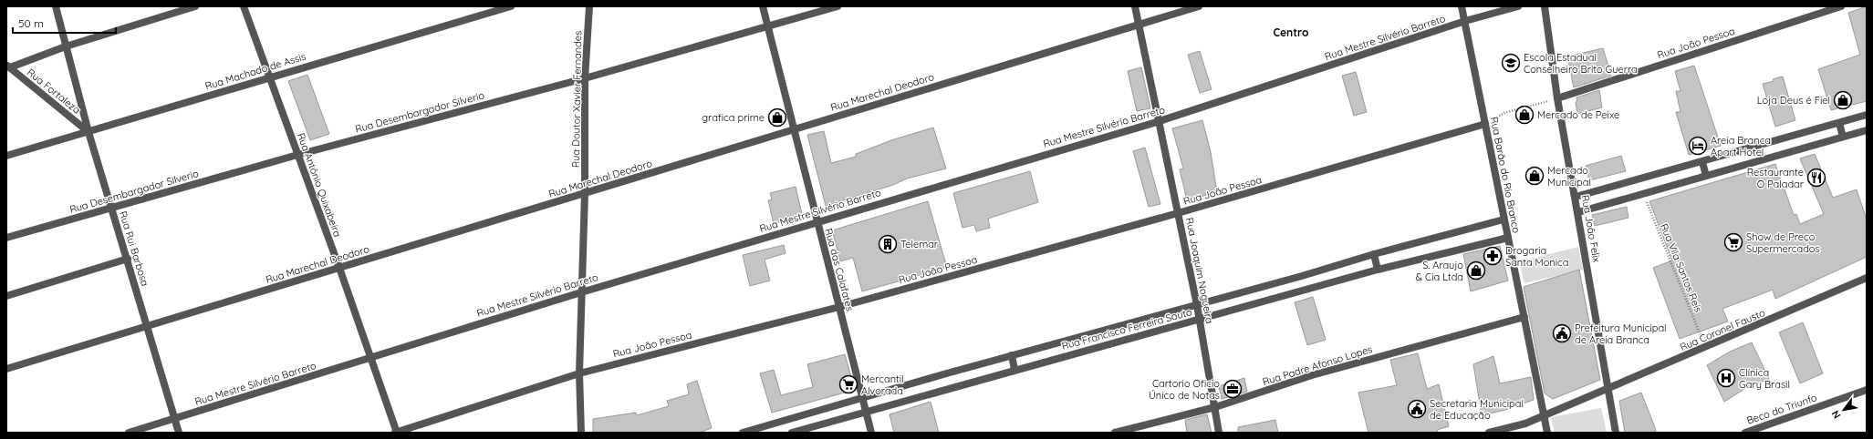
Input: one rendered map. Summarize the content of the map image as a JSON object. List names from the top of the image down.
{
  "streets": {
    "street": [
      "Rua Mestre Silvério Barreto",
      "Rua João Pessoa",
      "Rua Machado de Assis",
      "Rua Fortaleza",
      "Rua Marechal Deodoro",
      "Rua Doutor Xavier Fernandes",
      "Rua Desembargador Silverio",
      "Rua Barão do Rio Branco",
      "Rua Antônio Quixabeira",
      "Rua João Felix",
      "Rua Rui Barbosa",
      "Rua dos Calafates",
      "Rua Joaquim Nogueira",
      "Rua Francisco Ferreira Souto",
      "Rua Coronel Fausto",
      "Rua Padre Afonso Lopes",
      "Beco do Triunfo"
    ],
    "path": ["Rua Vila Santos Reis"]
  },
  "crossings": [
    ["Rua Mestre Silvério Barreto", "Rua Doutor Xavier Fernandes"],
    ["Rua Mestre Silvério Barreto", "Rua Barão do Rio Branco"],
    ["Rua Mestre Silvério Barreto", "Rua Antônio Quixabeira"],
    ["Rua Mestre Silvério Barreto", "Rua Rui Barbosa"],
    ["Rua Mestre Silvério Barreto", "Rua dos Calafates"],
    ["Rua Mestre Silvério Barreto", "Rua Joaquim Nogueira"],
    ["Rua João Pessoa", "Rua Doutor Xavier Fernandes"],
    ["Rua João Pessoa", "Rua Barão do Rio Branco"],
    ["Rua João Pessoa", "Rua Antônio Quixabeira"],
    ["Rua João Pessoa", "Rua João Felix"],
    ["Rua João Pessoa", "Rua dos Calafates"],
    ["Rua João Pessoa", "Rua Joaquim Nogueira"],
    ["Rua Machado de Assis", "Rua Fortaleza"],
    ["Rua Machado de Assis", "Rua Antônio Quixabeira"],
    ["Rua Machado de Assis", "Rua Rui Barbosa"],
    ["Rua Fortaleza", "Rua Rui Barbosa"],
    ["Rua Marechal Deodoro", "Rua Doutor Xavier Fernandes"],
    ["Rua Marechal Deodoro", "Rua Antônio Quixabeira"],
    ["Rua Marechal Deodoro", "Rua Rui Barbosa"],
    ["Rua Marechal Deodoro", "Rua dos Calafates"],
    ["Rua Marechal Deodoro", "Rua Joaquim Nogueira"],
    ["Rua Doutor Xavier Fernandes", "Rua Desembargador Silverio"],
    ["Rua Desembargador Silverio", "Rua Antônio Quixabeira"],
    ["Rua Desembargador Silverio", "Rua Rui Barbosa"],
    ["Rua Desembargador Silverio", "Rua dos Calafates"],
    ["Rua Barão do Rio Branco", "Rua Francisco Ferreira Souto"],
    ["Rua Barão do Rio Branco", "Rua Coronel Fausto"],
    ["Rua Barão do Rio Branco", "Rua Padre Afonso Lopes"],
    ["Rua João Felix", "Rua Coronel Fausto"],
    ["Rua Vila Santos Reis", "Rua Coronel Fausto"],
    ["Rua dos Calafates", "Rua Francisco Ferreira Souto"],
    ["Rua Joaquim Nogueira", "Rua Francisco Ferreira Souto"],
    ["Rua Joaquim Nogueira", "Rua Padre Afonso Lopes"]
  ],
  "districts": ["Centro"],
  "places": {
    "school or university": ["Escola Estadual Conselheiro Brito Guerra"],
    "shop": [
      "Loja Deus é Fiel",
      "Mercado de Peixe",
      "grafica prime",
      "Mercado Municipal",
      "S. Araujo & Cia Ltda"
    ],
    "hotel": ["Areia Branca Apart Hotel"],
    "restaurant": ["Restaurante O Paladar"],
    "supermarket": ["Show de Preço Supermercados", "Mercantil Alvorada"],
    "building": ["Telemar"],
    "pharmacy": ["Drogaria Santa Monica"],
    "public building": ["Prefeitura Municipal de Areia Branca", "Secretaria Municipal de Educação"],
    "hospital": ["Clínica Gary Brasil"],
    "office": ["Cartorio Oficio Único de Notas"]
  },
  "scale_bar": "50 m",
  "north": "bottom left"
}
